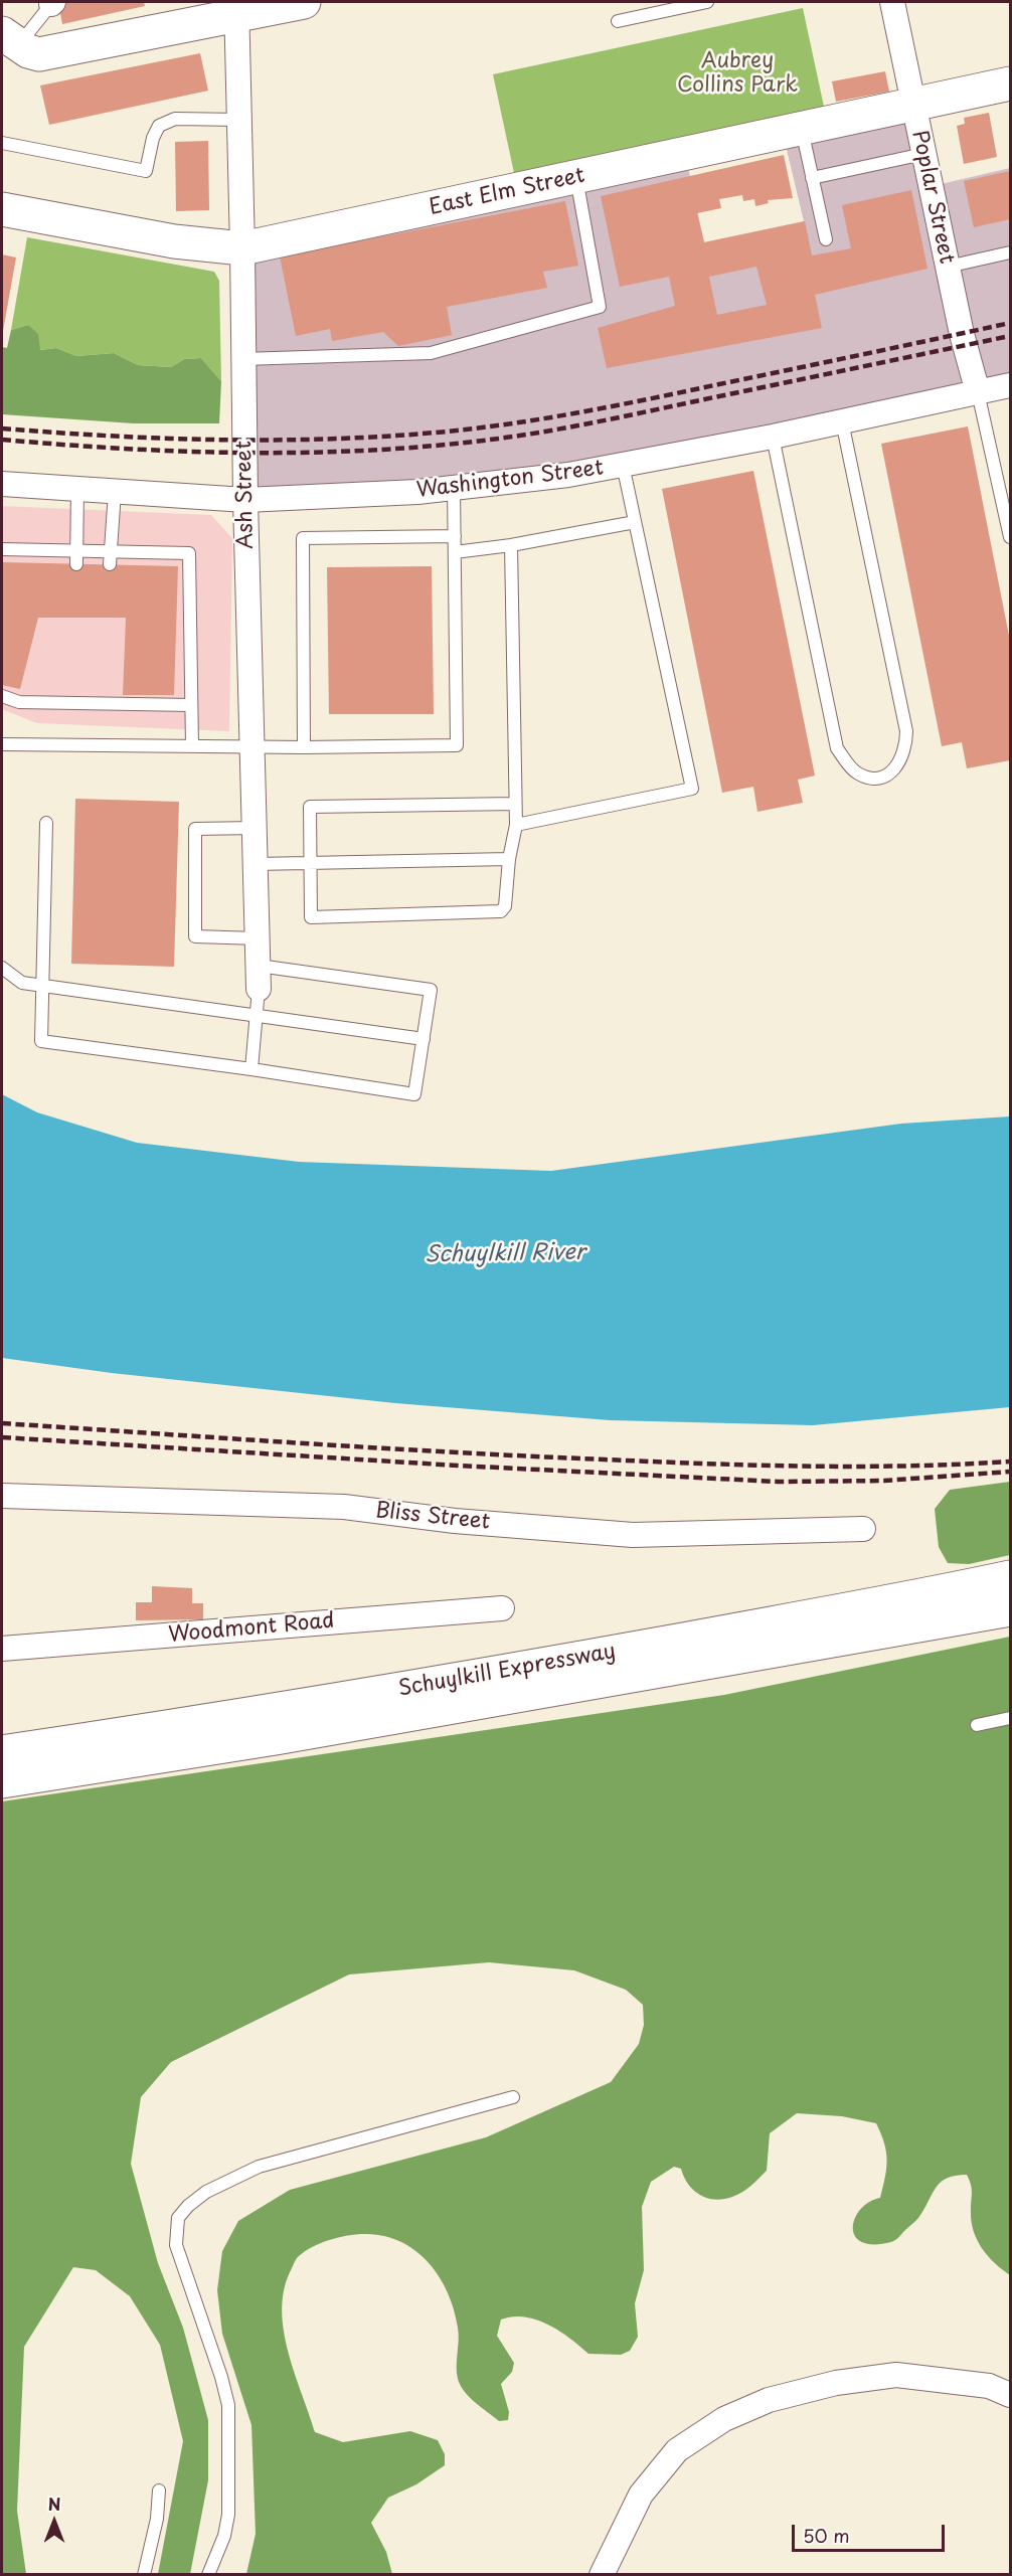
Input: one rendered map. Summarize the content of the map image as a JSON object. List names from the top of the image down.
{
  "streets": {
    "main road": ["East Elm Street", "Schuylkill Expressway"],
    "street": [
      "Poplar Street",
      "Washington Street",
      "Ash Street",
      "Bliss Street",
      "Woodmont Road"
    ]
  },
  "crossings": [
    ["East Elm Street", "Poplar Street"],
    ["East Elm Street", "Ash Street"],
    ["Poplar Street", "Washington Street"],
    ["Washington Street", "Ash Street"]
  ],
  "water": ["Schuylkill River"],
  "parks": ["Aubrey Collins Park"],
  "scale_bar": "50 m",
  "north": "top"
}
